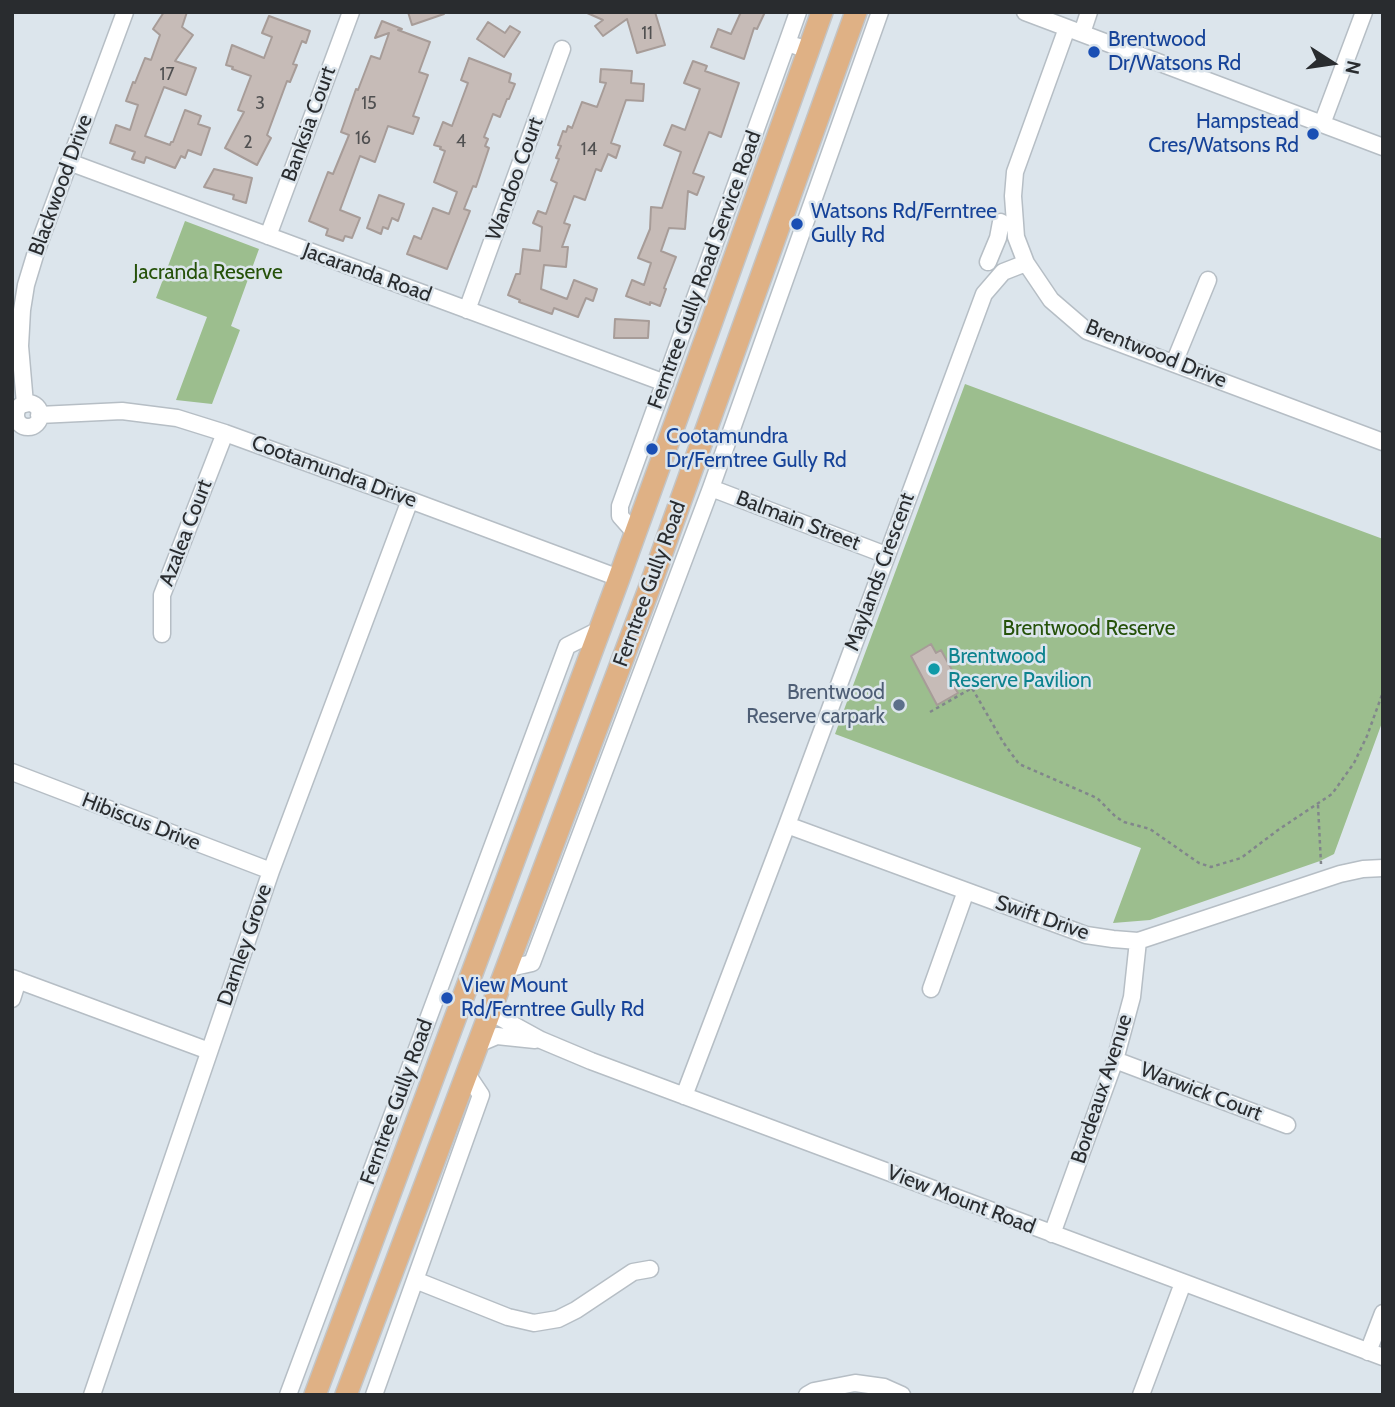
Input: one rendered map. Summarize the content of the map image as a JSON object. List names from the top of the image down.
{
  "streets": {
    "main road": ["Ferntree Gully Road"],
    "street": [
      "Banksia Court",
      "Wandoo Court",
      "Blackwood Drive",
      "Ferntree Gully Road Service Road",
      "Jacaranda Road",
      "Brentwood Drive",
      "Cootamundra Drive",
      "Balmain Street",
      "Azalea Court",
      "Maylands Crescent",
      "Hibiscus Drive",
      "Swift Drive",
      "Darnley Grove",
      "Bordeaux Avenue",
      "Warwick Court",
      "View Mount Road"
    ]
  },
  "crossings": [
    ["Banksia Court", "Jacaranda Road"],
    ["Wandoo Court", "Jacaranda Road"],
    ["Blackwood Drive", "Jacaranda Road"],
    ["Blackwood Drive", "Cootamundra Drive"],
    ["Ferntree Gully Road Service Road", "Jacaranda Road"],
    ["Ferntree Gully Road Service Road", "Ferntree Gully Road"],
    ["Brentwood Drive", "Maylands Crescent"],
    ["Cootamundra Drive", "Azalea Court"],
    ["Cootamundra Drive", "Ferntree Gully Road"],
    ["Cootamundra Drive", "Darnley Grove"],
    ["Balmain Street", "Maylands Crescent"],
    ["Maylands Crescent", "Swift Drive"],
    ["Maylands Crescent", "View Mount Road"],
    ["Ferntree Gully Road", "View Mount Road"],
    ["Hibiscus Drive", "Darnley Grove"],
    ["Swift Drive", "Bordeaux Avenue"],
    ["Bordeaux Avenue", "Warwick Court"],
    ["Bordeaux Avenue", "View Mount Road"]
  ],
  "parks": ["Jacranda Reserve", "Brentwood Reserve"],
  "places": [
    "Brentwood Dr/Watsons Rd",
    "Hampstead Cres/Watsons Rd",
    "Watsons Rd/Ferntree Gully Rd",
    "Cootamundra Dr/Ferntree Gully Rd",
    "Brentwood Reserve Pavilion",
    "Brentwood Reserve carpark",
    "View Mount Rd/Ferntree Gully Rd"
  ],
  "house_numbers": [
    "11",
    "17",
    "3",
    "15",
    "16",
    "4",
    "2",
    "14"
  ],
  "north": "right"
}
